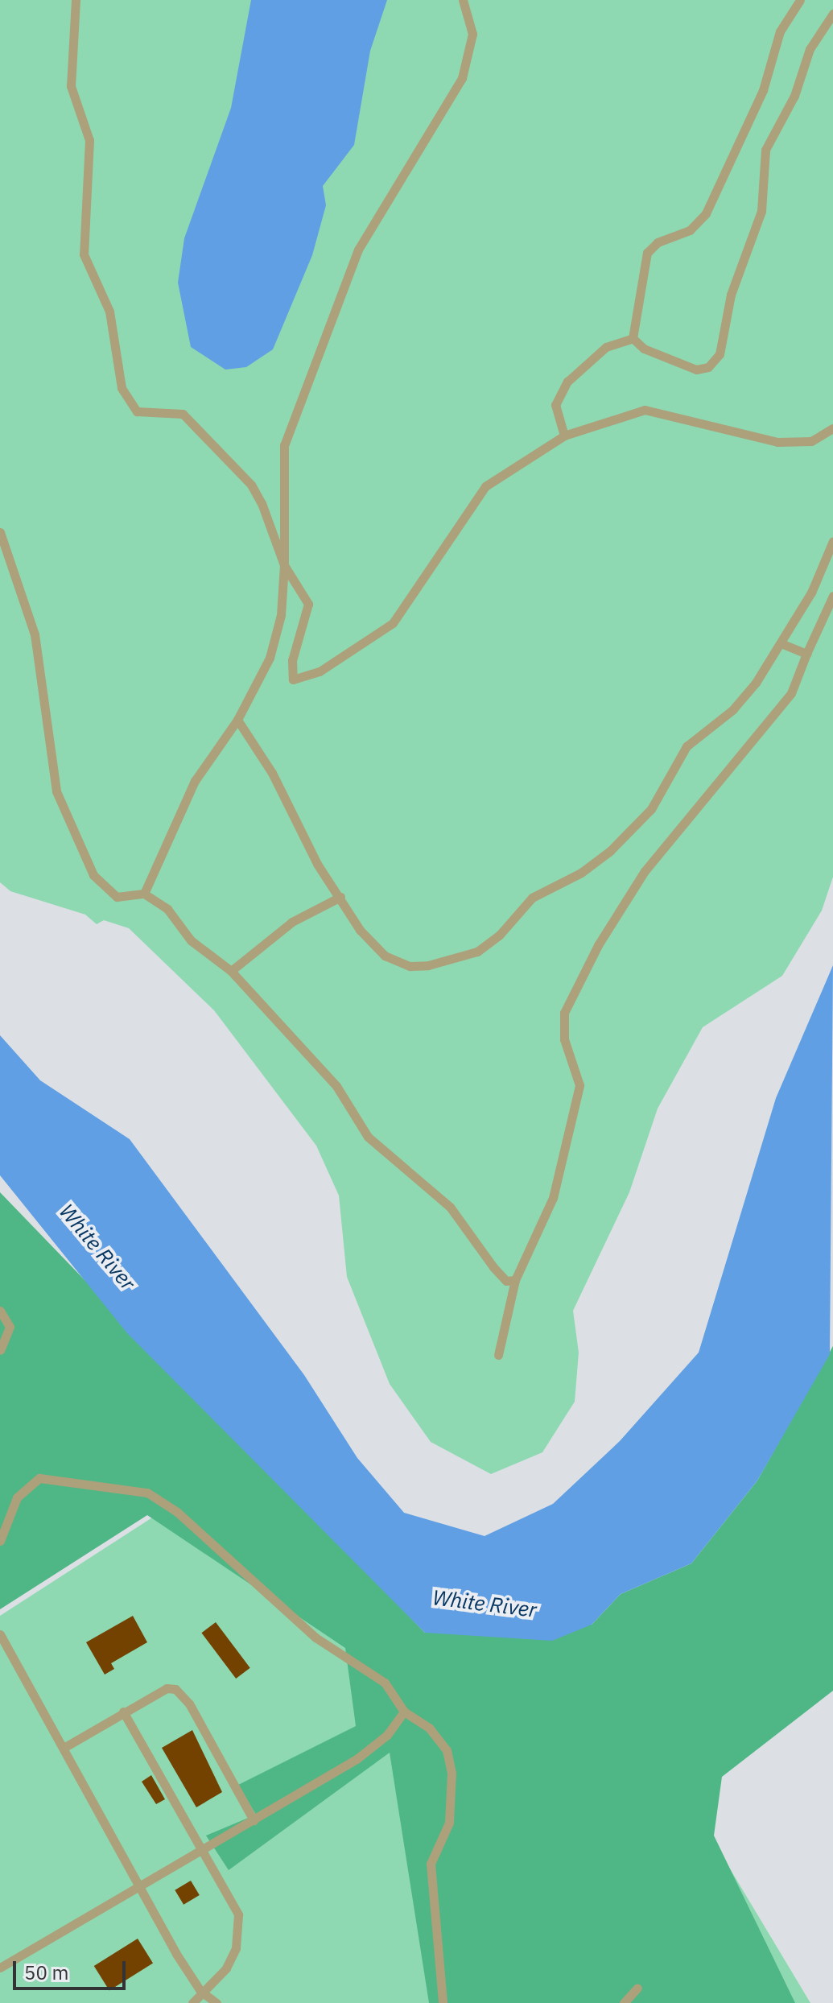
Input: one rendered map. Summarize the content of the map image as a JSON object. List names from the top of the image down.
{
  "water": ["White River"],
  "scale_bar": "50 m"
}
